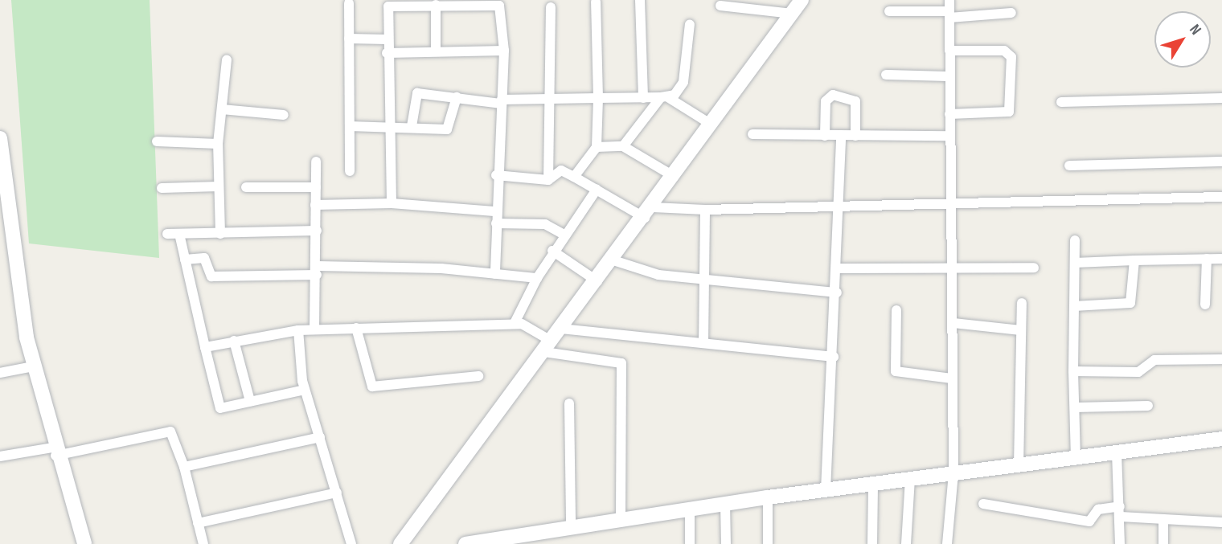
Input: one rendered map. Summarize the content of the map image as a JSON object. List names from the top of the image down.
{
  "north": "top right"
}
